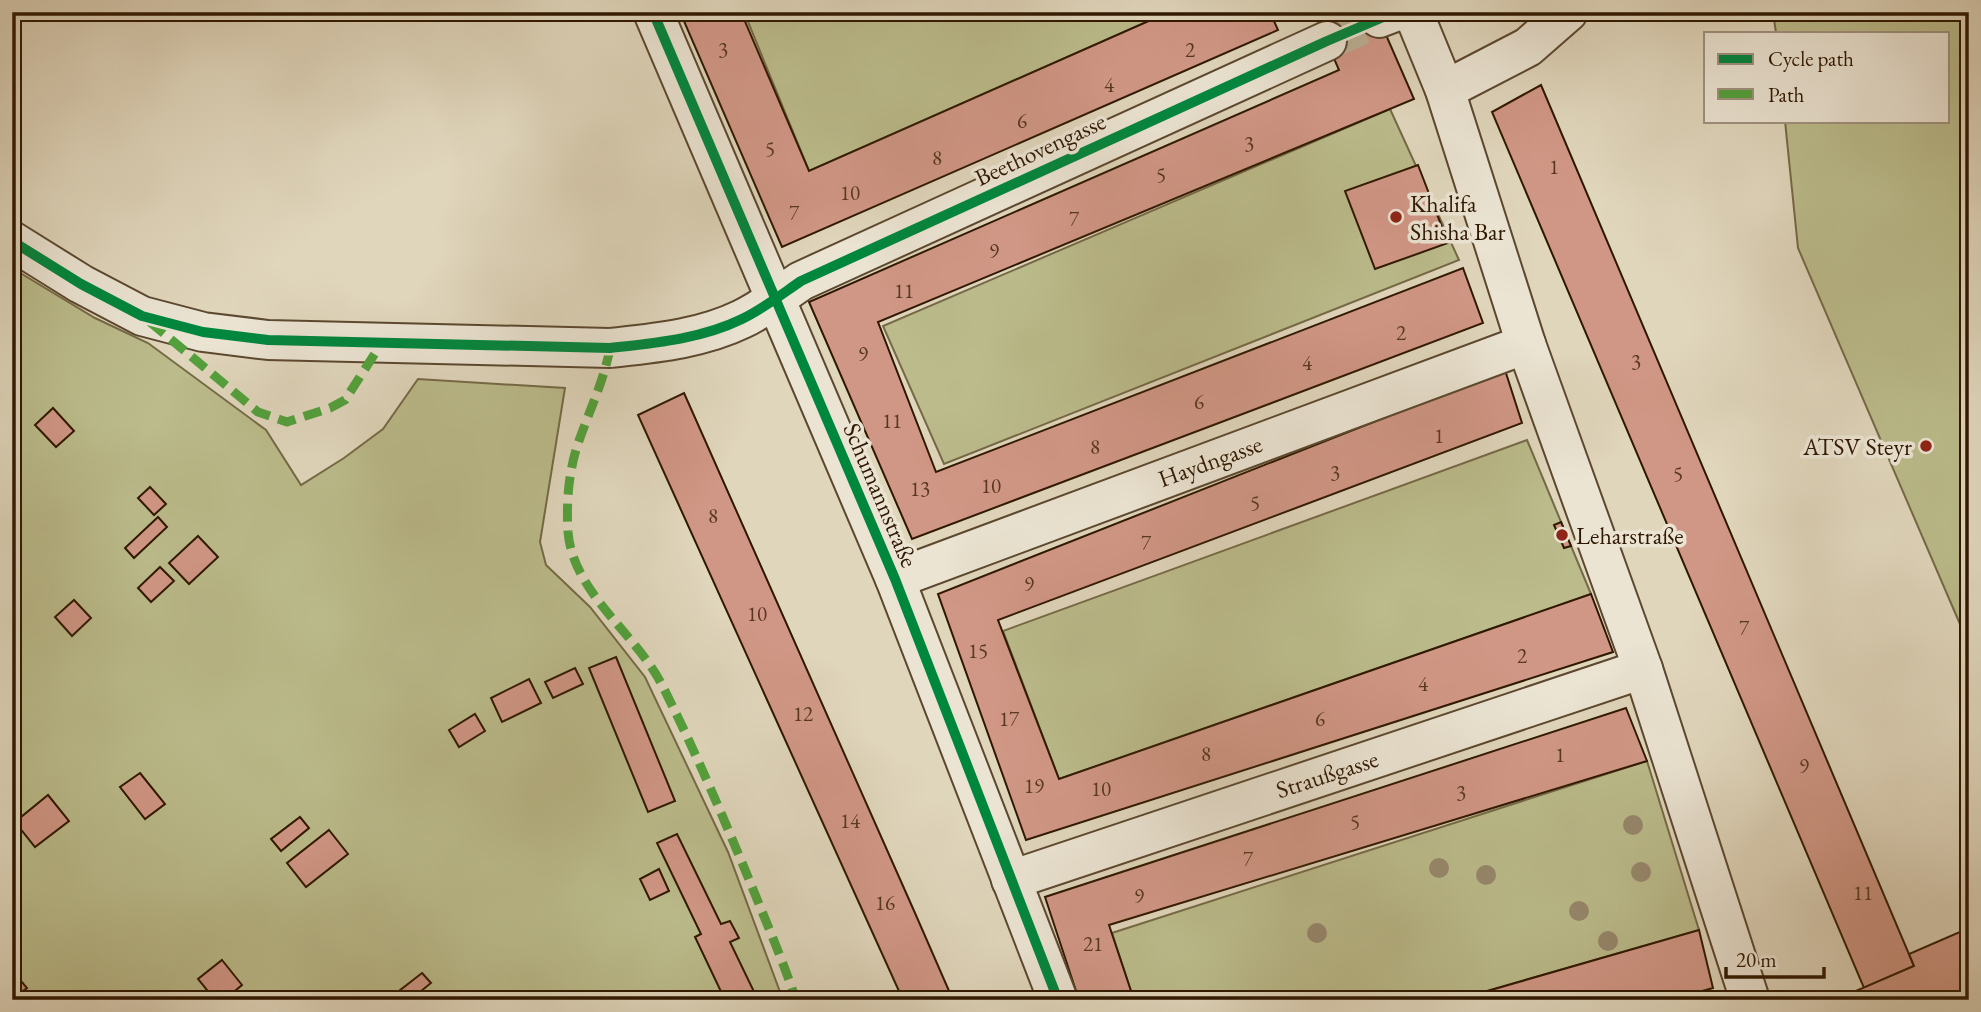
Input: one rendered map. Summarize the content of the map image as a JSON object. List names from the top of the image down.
{
  "streets": {
    "street": [
      "Beethovengasse",
      "Haydngasse",
      "Schumannstraße",
      "Straußgasse"
    ]
  },
  "crossings": [
    ["Beethovengasse", "Schumannstraße"],
    ["Haydngasse", "Schumannstraße"],
    ["Schumannstraße", "Straußgasse"]
  ],
  "places": ["Khalifa Shisha Bar", "ATSV Steyr", "Leharstraße"],
  "house_numbers": [
    "3",
    "2",
    "4",
    "6",
    "3",
    "5",
    "8",
    "1",
    "5",
    "10",
    "7",
    "7",
    "9",
    "11",
    "2",
    "9",
    "3",
    "4",
    "6",
    "11",
    "1",
    "8",
    "3",
    "5",
    "10",
    "13",
    "5",
    "8",
    "7",
    "9",
    "10",
    "7",
    "15",
    "2",
    "4",
    "12",
    "17",
    "6",
    "8",
    "1",
    "9",
    "19",
    "10",
    "3",
    "14",
    "5",
    "7",
    "11",
    "9",
    "16",
    "21"
  ],
  "legend": ["Cycle path", "Path"],
  "scale_bar": "20 m"
}
